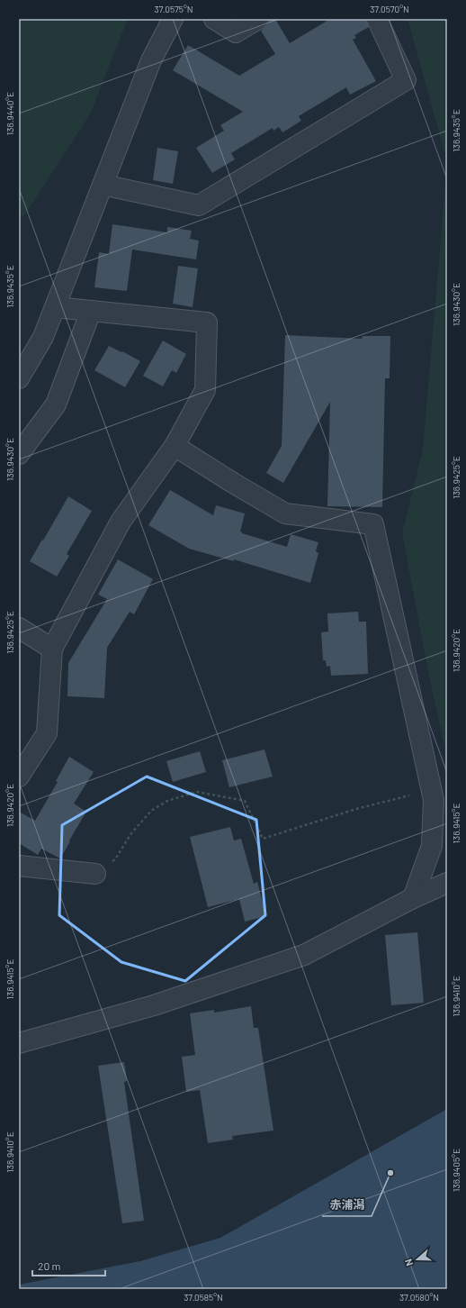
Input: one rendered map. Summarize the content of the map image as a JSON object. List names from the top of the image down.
{
  "places": ["赤浦潟"],
  "scale_bar": "20 m",
  "north": "left",
  "coordinates": [
    "37.0575°N",
    "37.0570°N",
    "136.9440°E",
    "136.9435°E",
    "136.9430°E",
    "136.9425°E",
    "136.9420°E",
    "136.9415°E",
    "136.9410°E",
    "136.9405°E",
    "37.0585°N",
    "37.0580°N"
  ]
}
